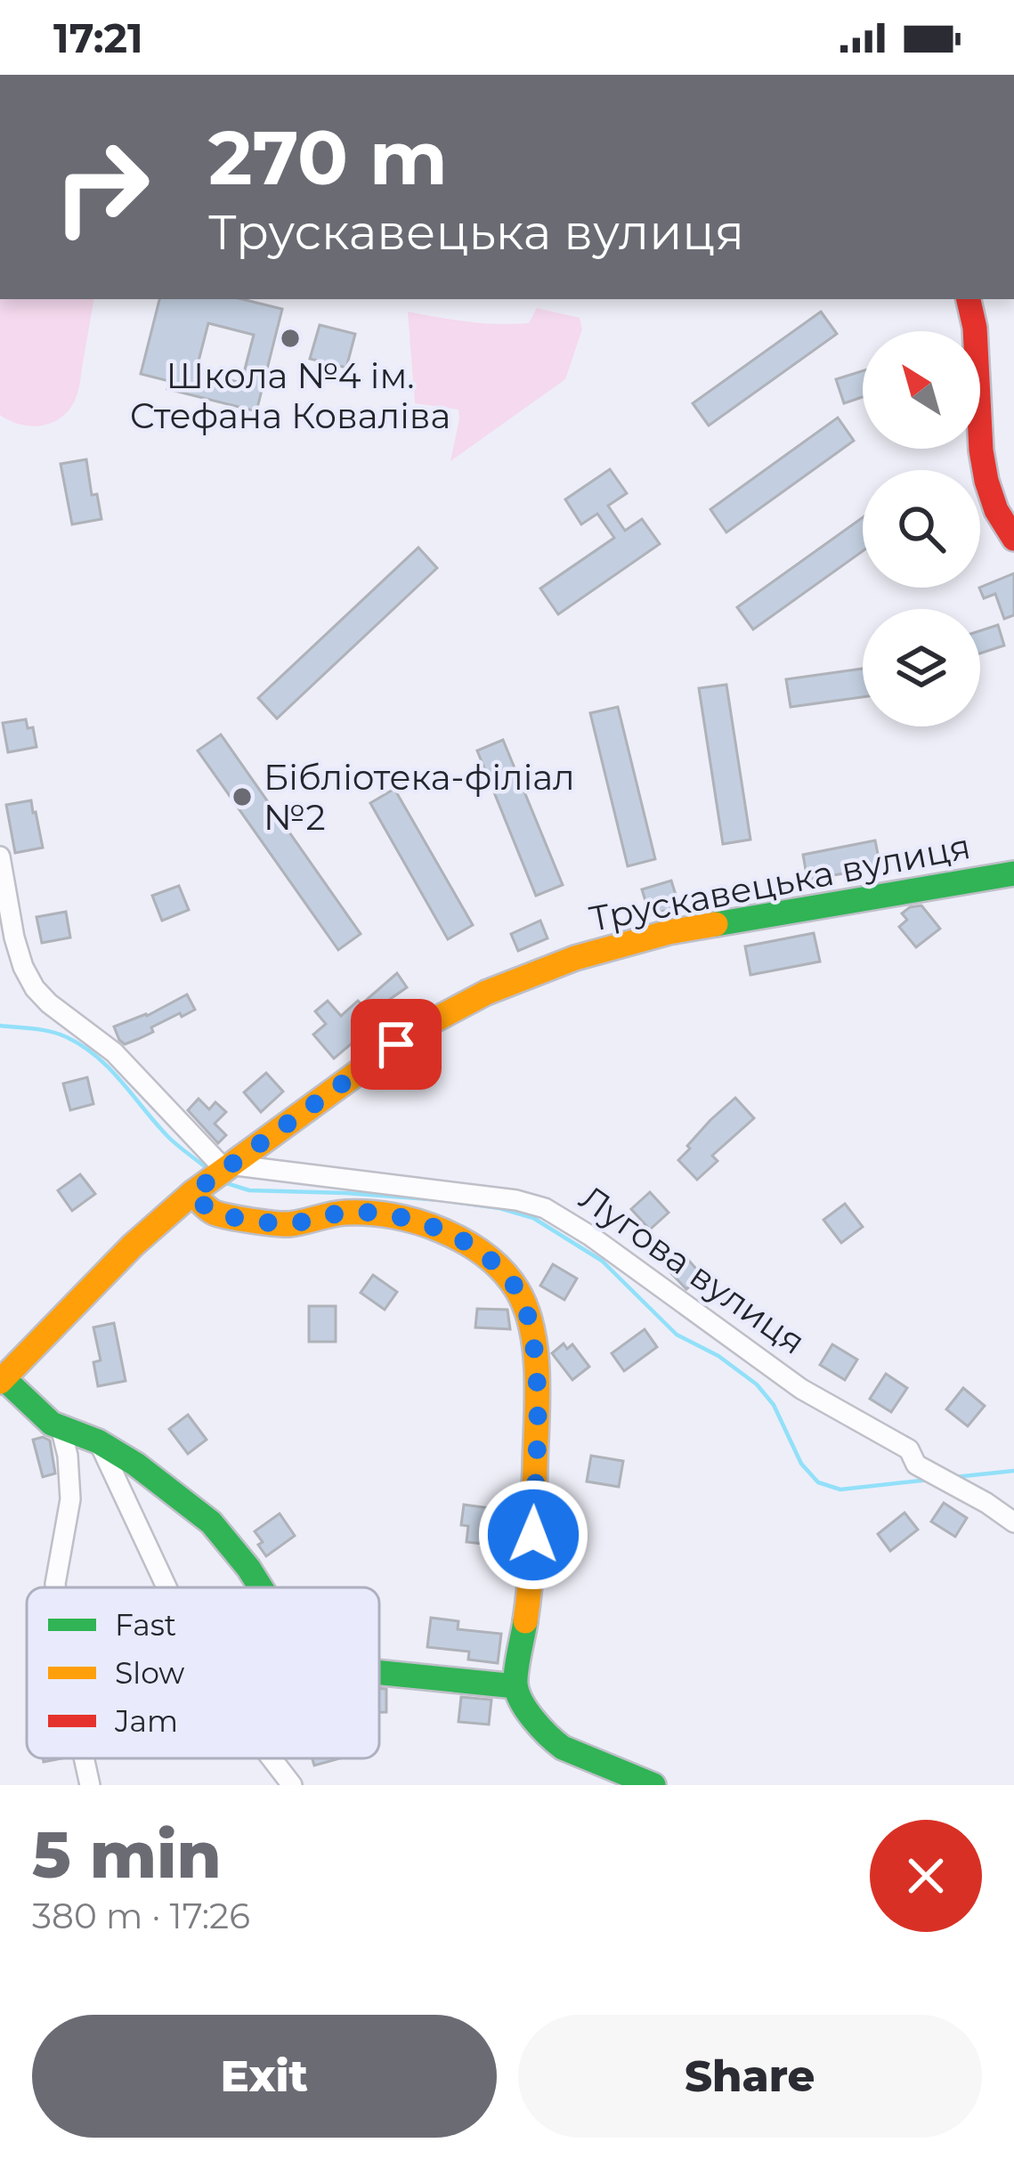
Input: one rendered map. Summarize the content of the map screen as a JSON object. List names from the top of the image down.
{
  "streets": {
    "street": ["Трускавецька вулиця", "Лугова вулиця"]
  },
  "crossings": [
    ["Трускавецька вулиця", "Лугова вулиця"]
  ],
  "places": ["Школа №4 ім. Стефана Коваліва", "Бібліотека-філіал №2"],
  "legend": ["Fast", "Slow", "Jam"],
  "north": "top left",
  "page": {
    "status": "17:21",
    "turn": ["270 m", "Трускавецька вулиця"],
    "heading": ["5 min", "380 m · 17:26"],
    "buttons": ["Exit", "Share"]
  }
}
